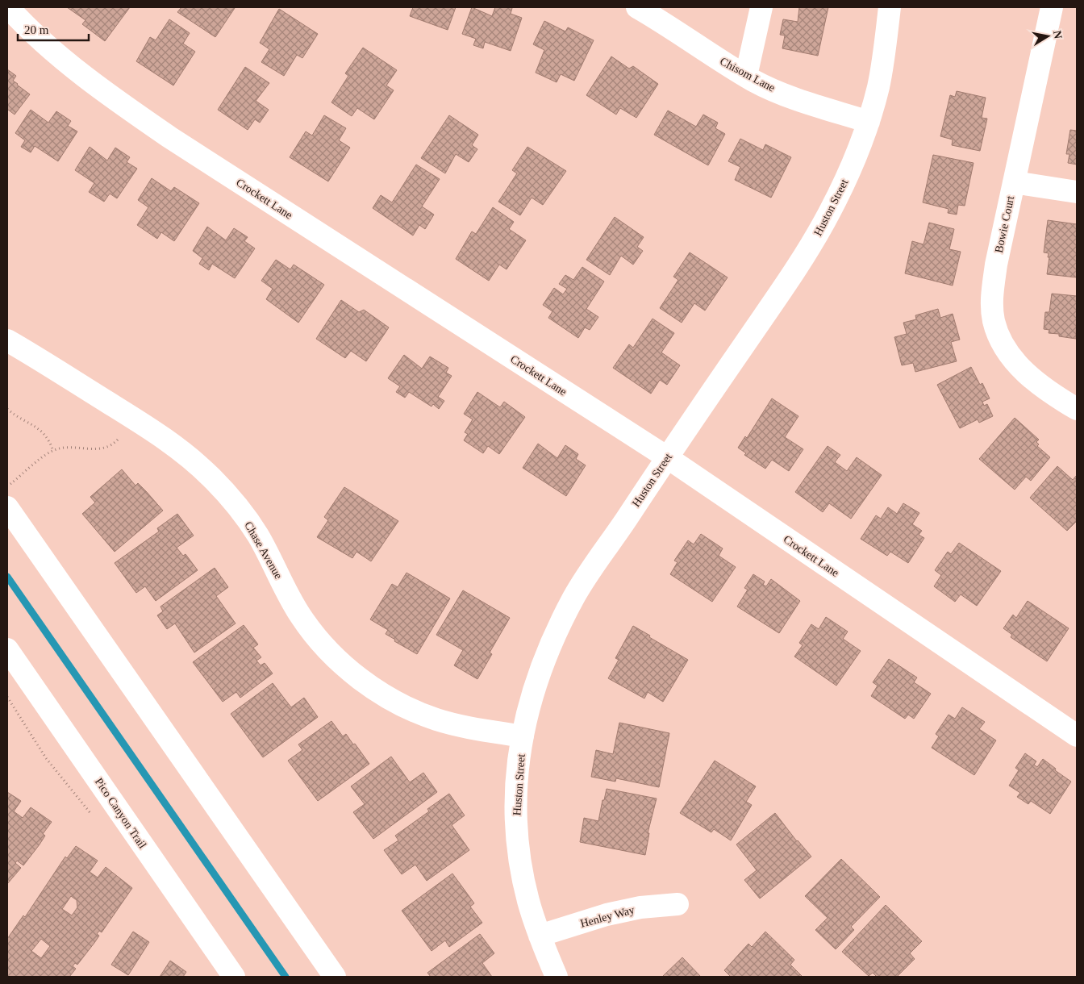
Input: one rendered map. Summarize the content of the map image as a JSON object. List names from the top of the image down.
{
  "streets": {
    "street": [
      "Chisom Lane",
      "Crockett Lane",
      "Huston Street",
      "Bowie Court",
      "Chase Avenue",
      "Pico Canyon Trail",
      "Henley Way"
    ]
  },
  "crossings": [
    ["Chisom Lane", "Huston Street"],
    ["Crockett Lane", "Huston Street"],
    ["Huston Street", "Chase Avenue"],
    ["Huston Street", "Henley Way"]
  ],
  "scale_bar": "20 m",
  "north": "right"
}
